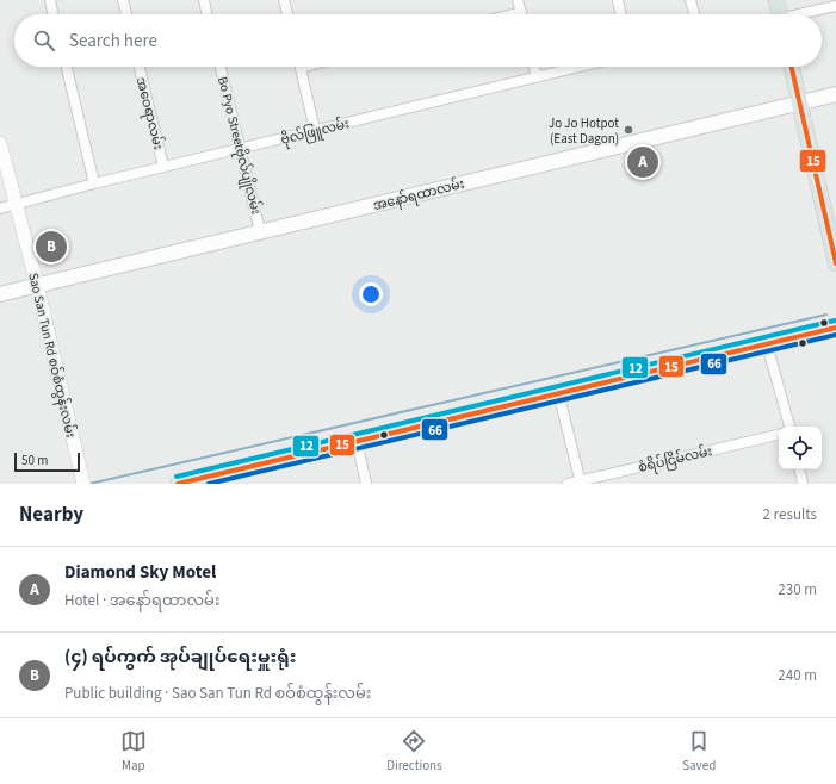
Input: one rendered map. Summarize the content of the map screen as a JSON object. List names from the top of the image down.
{
  "streets": {
    "main road": ["အနော်ရထာလမ်း"],
    "street": [
      "အဝေရာလမ်း",
      "ဗိုလ်ဖြူလမ်း",
      "Bo Pyo Streetဗိုလ်ပျိုလမ်း",
      "Sao San Tun Rd စဝ်စံထွန်းလမ်း",
      "စံရိပ်ငြိမ်လမ်း"
    ]
  },
  "crossings": [
    ["အဝေရာလမ်း", "ဗိုလ်ဖြူလမ်း"],
    ["ဗိုလ်ဖြူလမ်း", "Bo Pyo Streetဗိုလ်ပျိုလမ်း"],
    ["ဗိုလ်ဖြူလမ်း", "Sao San Tun Rd စဝ်စံထွန်းလမ်း"],
    ["Bo Pyo Streetဗိုလ်ပျိုလမ်း", "အနော်ရထာလမ်း"],
    ["အနော်ရထာလမ်း", "Sao San Tun Rd စဝ်စံထွန်းလမ်း"]
  ],
  "places": ["Jo Jo Hotpot (East Dagon)"],
  "lines": ["transit line 15", "transit line 12", "transit line 66"],
  "scale_bar": "50 m",
  "page": {
    "search": "Search here",
    "pins": ["A", "B"],
    "scale": "50 m",
    "heading": ["Nearby", "2 results"],
    "list": [
      {
        "mark": "A",
        "name": "Diamond Sky Motel",
        "note": "Hotel · အနော်ရထာလမ်း",
        "value": "230 m"
      },
      {
        "mark": "B",
        "name": "(၄) ရပ်ကွက် အုပ်ချုပ်ရေးမှူးရုံး",
        "note": "Public building · Sao San Tun Rd စဝ်စံထွန်းလမ်း",
        "value": "240 m"
      }
    ],
    "nav": ["Map", "Directions", "Saved"]
  }
}
